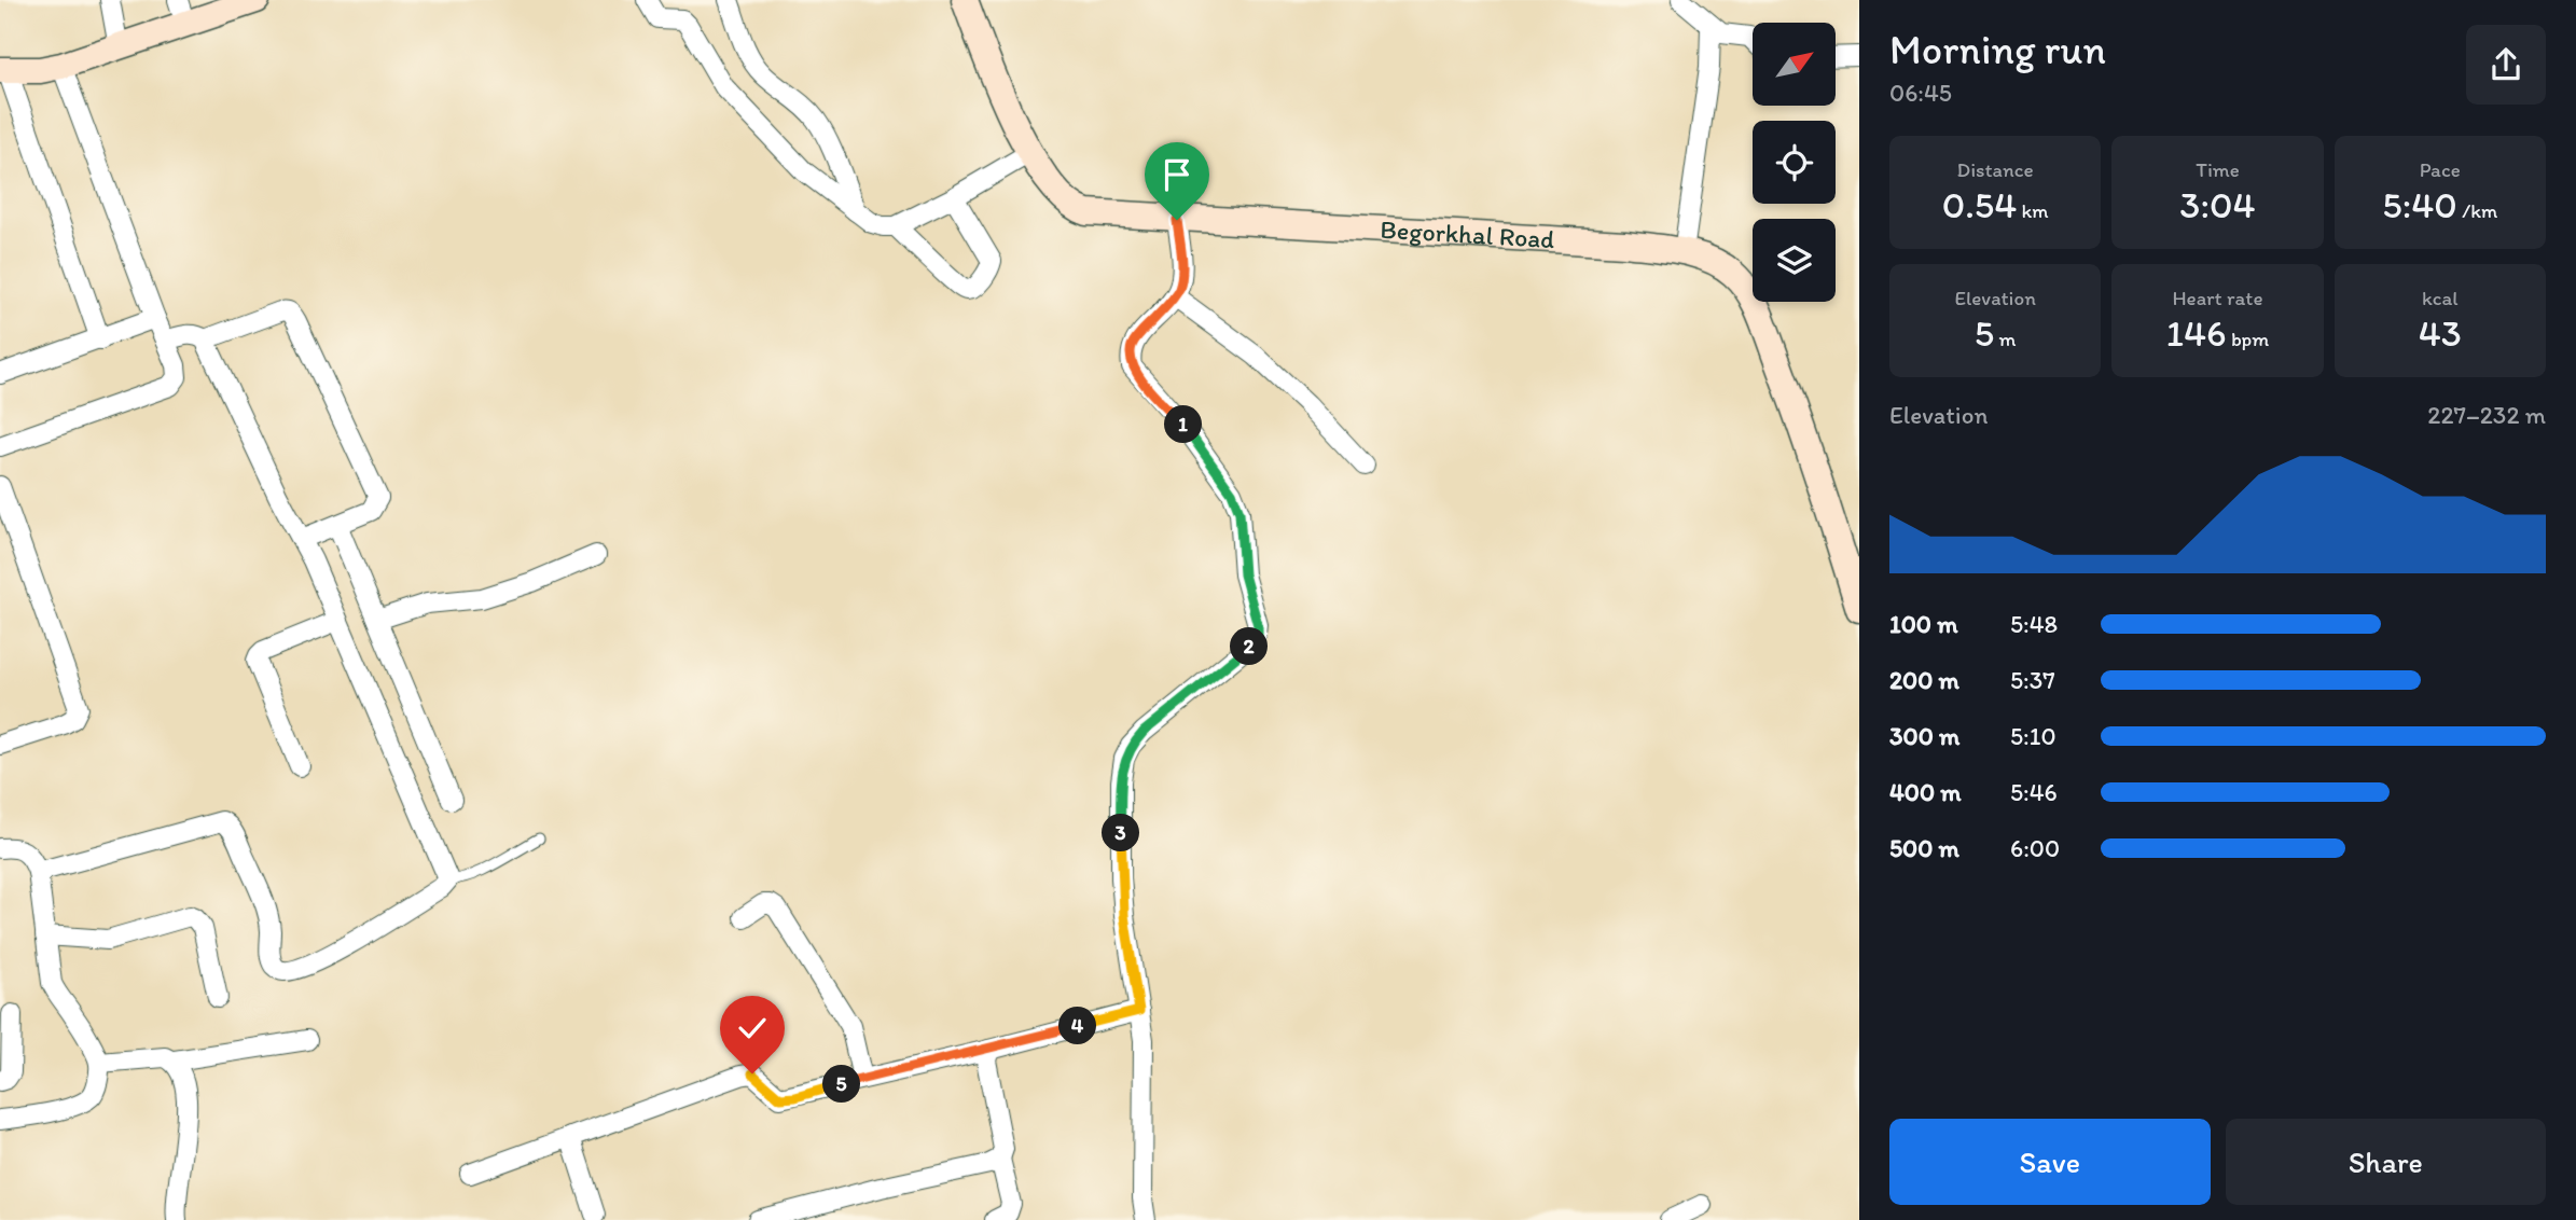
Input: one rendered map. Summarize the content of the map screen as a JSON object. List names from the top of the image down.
{
  "streets": {
    "street": ["Begorkhal Road"]
  },
  "north": "top right",
  "page": {
    "heading": ["Morning run", "06:45"],
    "stats": [
      ["Distance", "0.54 km"],
      ["Time", "3:04"],
      ["Pace", "5:40 /km"],
      ["Elevation", "5 m"],
      ["Heart rate", "146 bpm"],
      ["kcal", "43"]
    ],
    "chart": ["Elevation", "227–232 m"],
    "pins": [
      "1",
      "2",
      "3",
      "4",
      "5"
    ],
    "list": [
      {
        "name": "100 m",
        "note": "5:48"
      },
      {
        "name": "200 m",
        "note": "5:37"
      },
      {
        "name": "300 m",
        "note": "5:10"
      },
      {
        "name": "400 m",
        "note": "5:46"
      },
      {
        "name": "500 m",
        "note": "6:00"
      }
    ],
    "buttons": ["Save", "Share"]
  }
}
